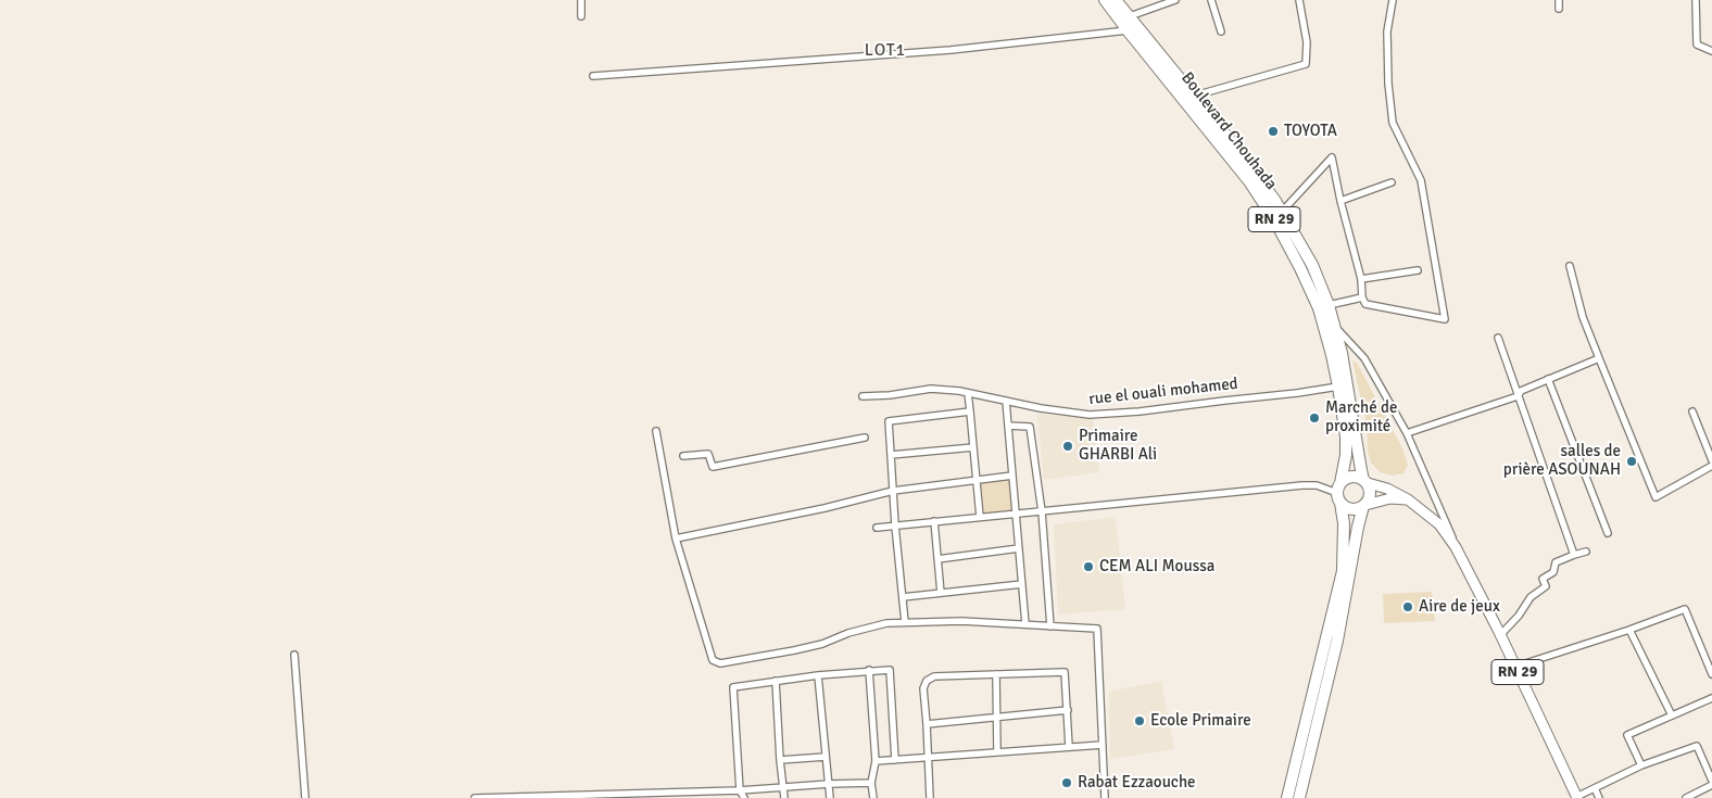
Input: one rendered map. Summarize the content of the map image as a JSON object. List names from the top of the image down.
{
  "streets": {
    "highway": ["Boulevard Chouhada", "RN 29"],
    "street": ["rue el ouali mohamed"]
  },
  "crossings": [
    ["Boulevard Chouhada", "RN 29"],
    ["Boulevard Chouhada", "rue el ouali mohamed"]
  ],
  "districts": ["LOT1"],
  "places": [
    "TOYOTA",
    "Marché de proximité",
    "Primaire GHARBI Ali",
    "salles de prière ASOUNAH",
    "CEM ALI Moussa",
    "Aire de jeux",
    "Ecole Primaire",
    "Rabat Ezzaouche"
  ]
}
